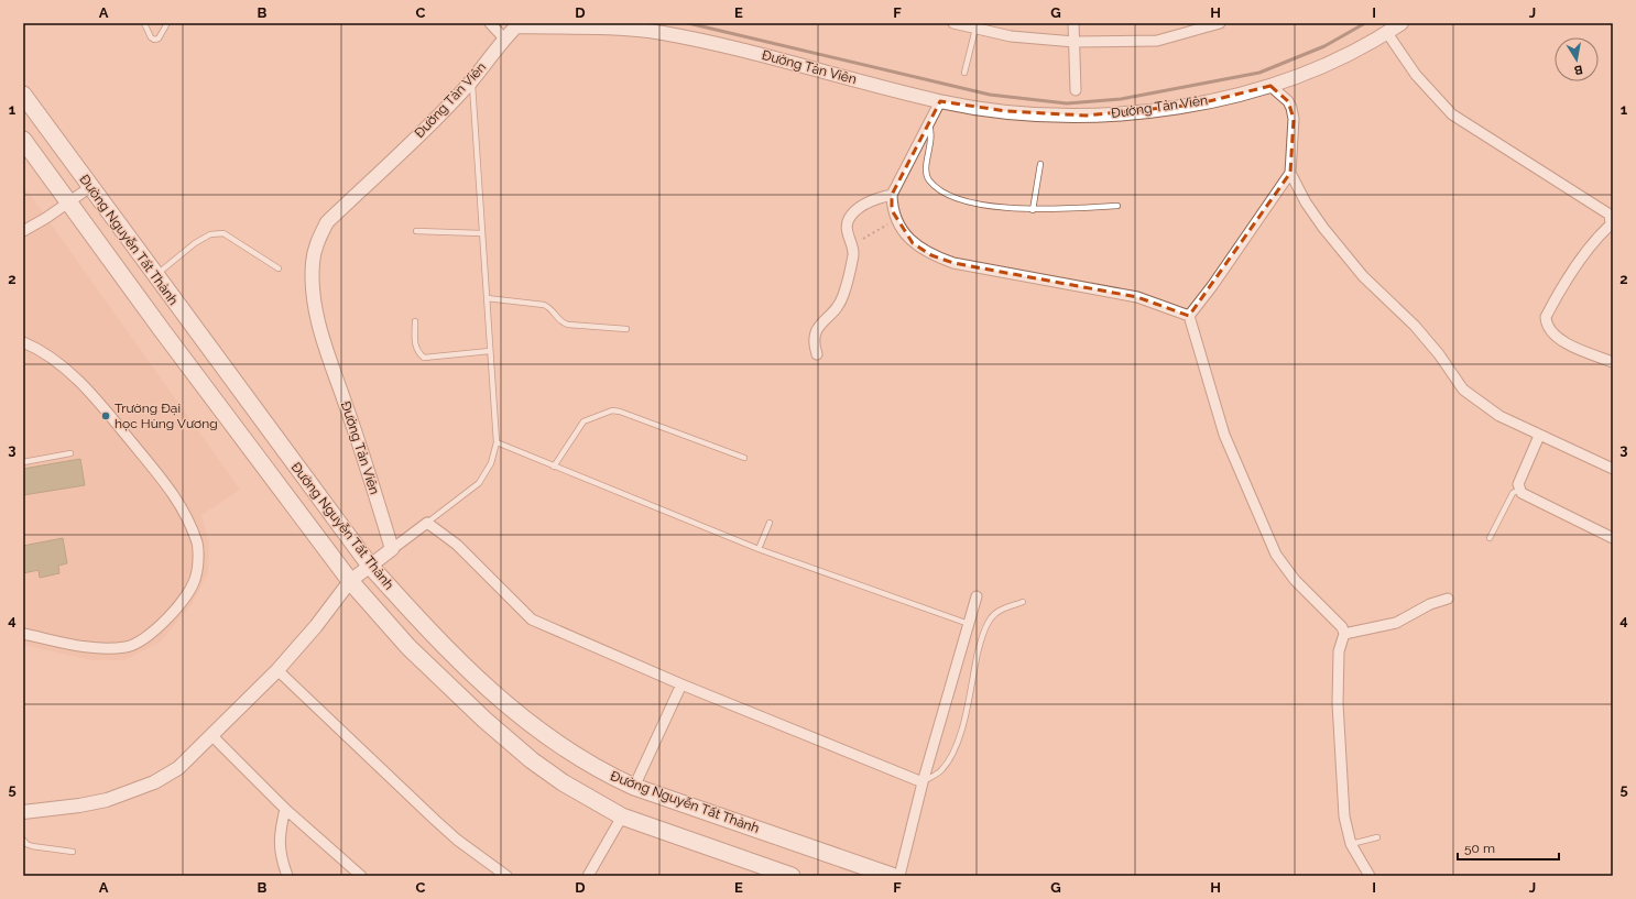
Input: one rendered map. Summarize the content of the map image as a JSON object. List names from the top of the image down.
{
  "streets": {
    "main road": ["Đường Nguyễn Tất Thành"],
    "street": ["Đường Tản Viên"]
  },
  "places": ["Trường Đại học Hùng Vương"],
  "scale_bar": "50 m",
  "north": "bottom",
  "grid": {
    "columns": [
      "A",
      "B",
      "C",
      "D",
      "E",
      "F",
      "G",
      "H",
      "I",
      "J"
    ],
    "rows": [
      "1",
      "2",
      "3",
      "4",
      "5"
    ]
  }
}
